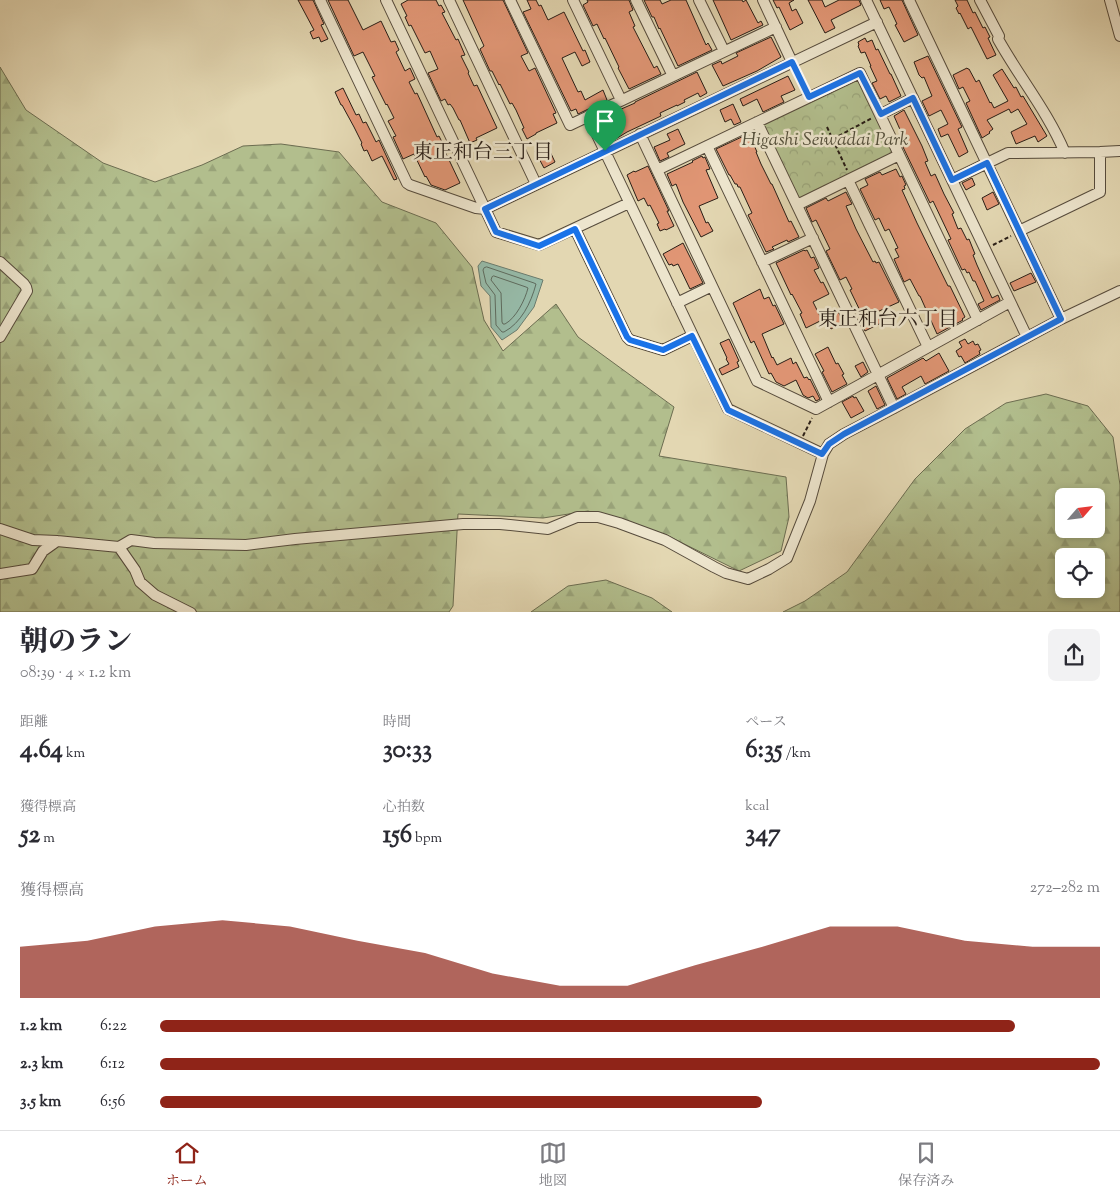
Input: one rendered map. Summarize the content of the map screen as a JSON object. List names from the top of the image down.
{
  "districts": ["東正和台三丁目", "東正和台六丁目"],
  "parks": ["Higashi Seiwadai Park"],
  "north": "top right",
  "page": {
    "heading": ["朝のラン", "08:39 · 4 × 1.2 km"],
    "stats": [
      ["距離", "4.64 km"],
      ["時間", "30:33"],
      ["ペース", "6:35 /km"],
      ["獲得標高", "52 m"],
      ["心拍数", "156 bpm"],
      ["kcal", "347"]
    ],
    "chart": ["獲得標高", "272–282 m"],
    "list": [
      {
        "name": "1.2 km",
        "note": "6:22"
      },
      {
        "name": "2.3 km",
        "note": "6:12"
      },
      {
        "name": "3.5 km",
        "note": "6:56"
      }
    ],
    "tabs": ["ホーム", "地図", "保存済み"]
  }
}
